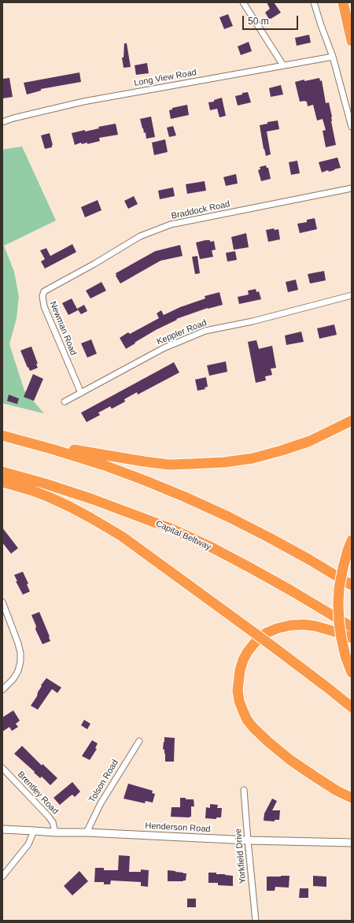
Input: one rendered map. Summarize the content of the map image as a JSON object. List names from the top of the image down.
{
  "streets": {
    "highway": ["Capital Beltway"],
    "street": [
      "Long View Road",
      "Braddock Road",
      "Newman Road",
      "Keppler Road",
      "Tolson Road",
      "Brentley Road",
      "Henderson Road",
      "Yorkfield Drive"
    ]
  },
  "crossings": [
    ["Braddock Road", "Newman Road"],
    ["Newman Road", "Keppler Road"],
    ["Tolson Road", "Henderson Road"],
    ["Brentley Road", "Henderson Road"],
    ["Henderson Road", "Yorkfield Drive"]
  ],
  "scale_bar": "50 m"
}
